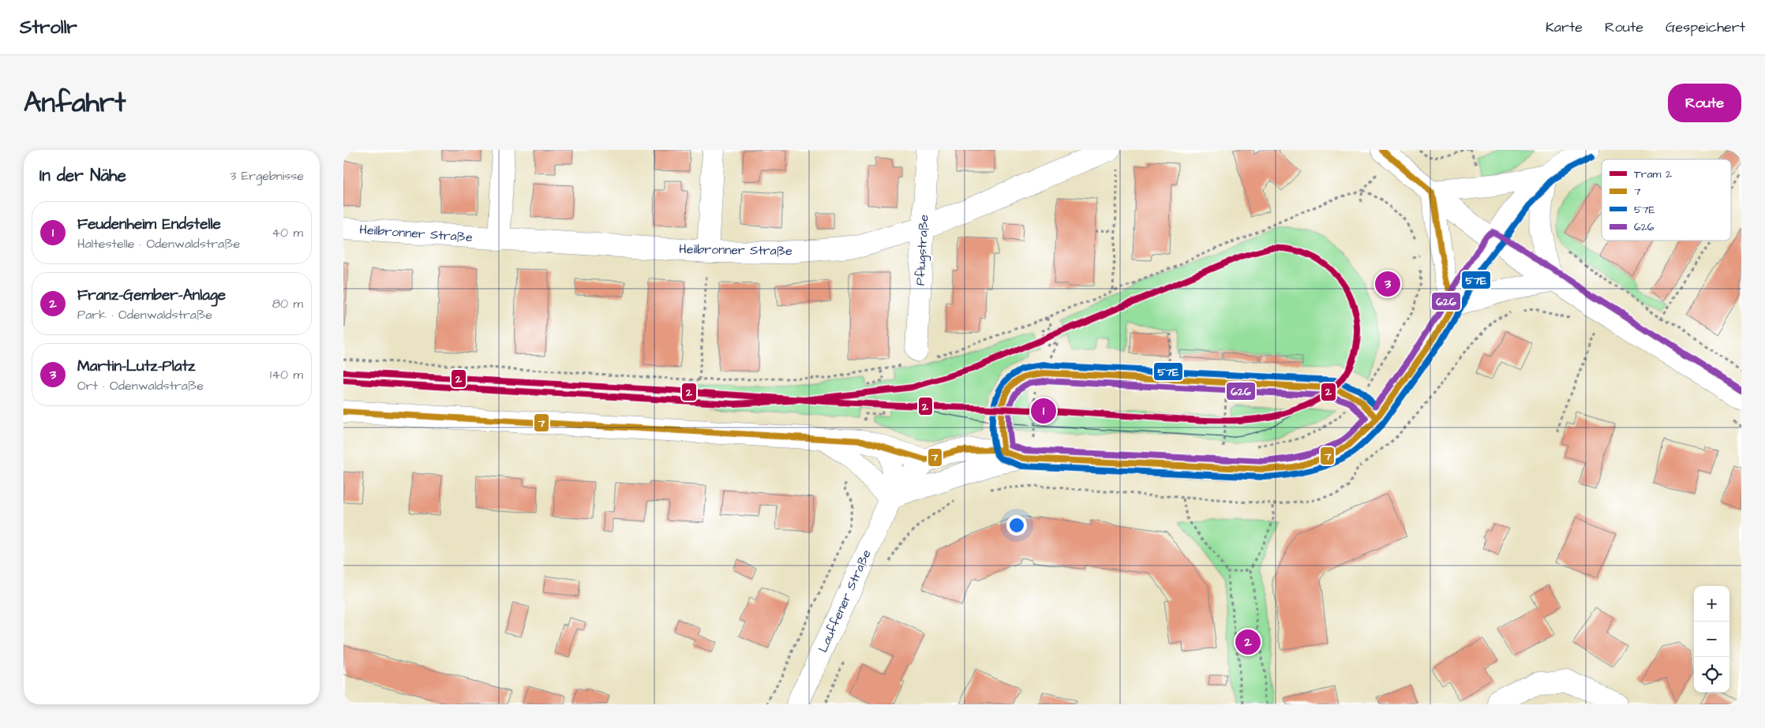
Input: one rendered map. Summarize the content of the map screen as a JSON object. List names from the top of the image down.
{
  "streets": {
    "street": ["Heilbronner Straße", "Pflugstraße", "Lauffener Straße"]
  },
  "crossings": [
    ["Heilbronner Straße", "Pflugstraße"]
  ],
  "lines": [
    "transit line 7",
    "transit line 57E",
    "transit line 626",
    "tram line 2"
  ],
  "legend": [
    "Tram 2",
    "7",
    "57E",
    "626"
  ],
  "page": {
    "header": "Strollr",
    "nav": ["Karte", "Route", "Gespeichert"],
    "title": "Anfahrt",
    "buttons": "Route",
    "heading": ["In der Nähe", "3 Ergebnisse"],
    "list": [
      {
        "mark": "1",
        "name": "Feudenheim Endstelle",
        "note": "Haltestelle · Odenwaldstraße",
        "value": "40 m"
      },
      {
        "mark": "2",
        "name": "Franz-Gember-Anlage",
        "note": "Park · Odenwaldstraße",
        "value": "80 m"
      },
      {
        "mark": "3",
        "name": "Martin-Lutz-Platz",
        "note": "Ort · Odenwaldstraße",
        "value": "140 m"
      }
    ],
    "pins": ["3", "1", "2"],
    "map_buttons": ["+", "−"]
  }
}
